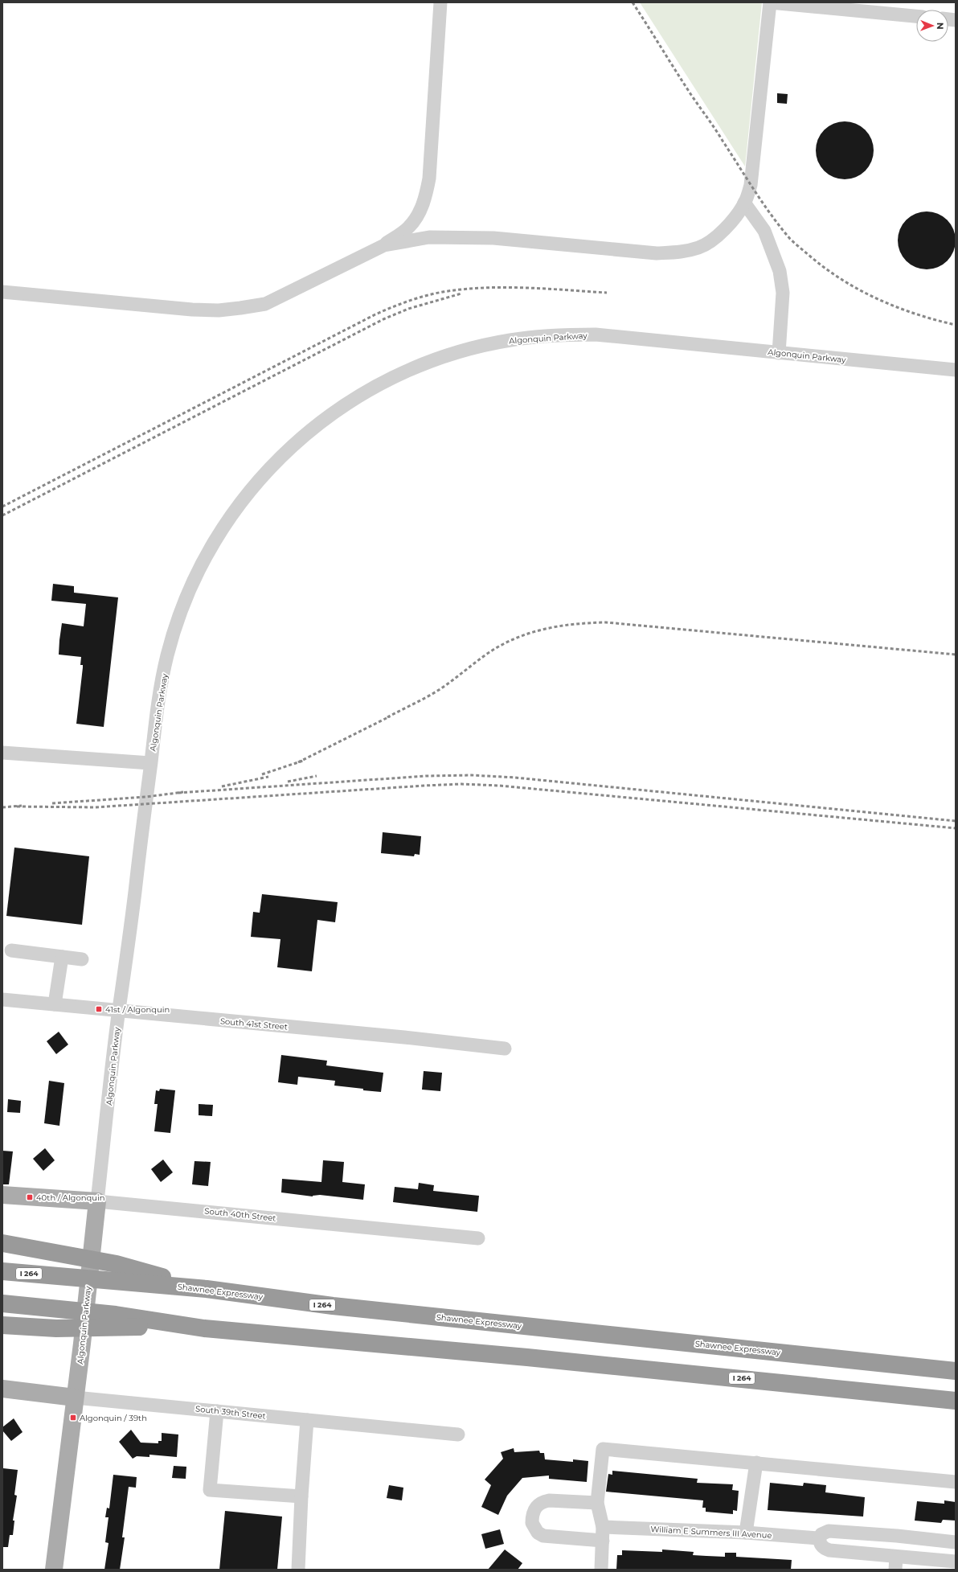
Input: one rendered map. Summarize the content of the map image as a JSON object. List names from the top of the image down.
{
  "streets": {
    "highway": ["I 264", "Shawnee Expressway"],
    "main road": ["Algonquin Parkway", "South 40th Street", "South 39th Street"],
    "street": ["South 41st Street", "William E Summers III Avenue"]
  },
  "crossings": [
    ["Algonquin Parkway", "South 41st Street"],
    ["Algonquin Parkway", "South 40th Street"],
    ["Algonquin Parkway", "South 39th Street"],
    ["I 264", "Shawnee Expressway"]
  ],
  "places": {
    "transit": ["41st / Algonquin", "40th / Algonquin", "Algonquin / 39th"]
  },
  "north": "right"
}
